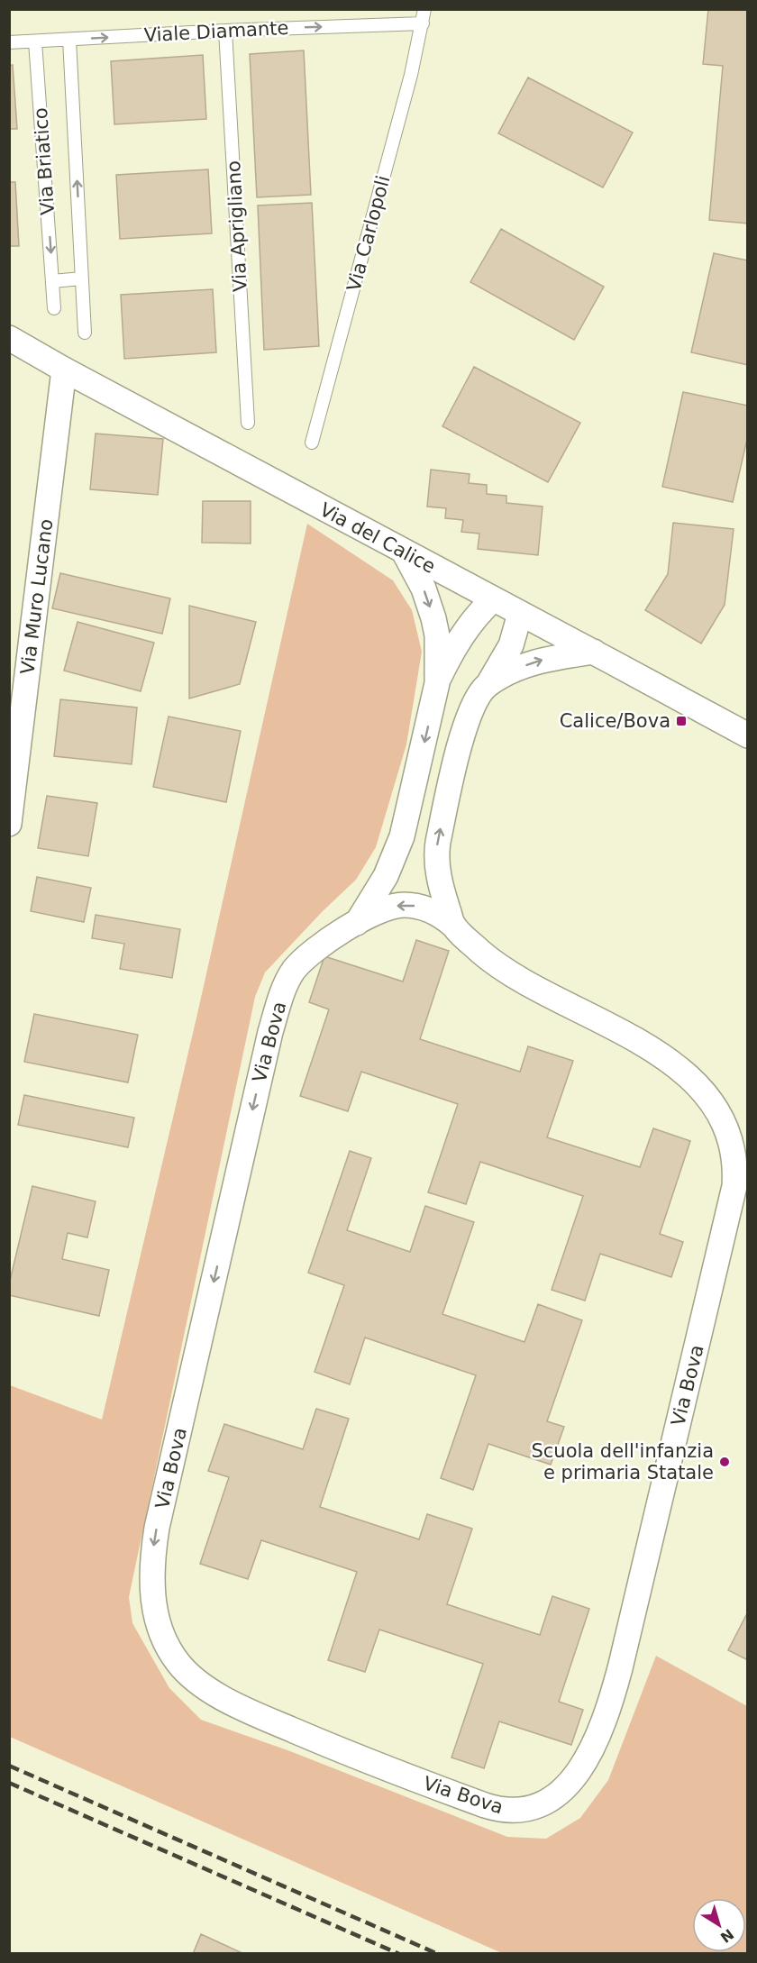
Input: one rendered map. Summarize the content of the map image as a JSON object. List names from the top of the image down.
{
  "streets": {
    "street": ["Via del Calice", "Via Muro Lucano", "Via Bova"],
    "lane": [
      "Viale Diamante",
      "Via Briatico",
      "Via Aprigliano",
      "Via Carlopoli"
    ]
  },
  "crossings": [
    ["Viale Diamante", "Via Briatico"],
    ["Viale Diamante", "Via Aprigliano"],
    ["Viale Diamante", "Via Carlopoli"],
    ["Via del Calice", "Via Muro Lucano"],
    ["Via del Calice", "Via Bova"]
  ],
  "one_way": ["Viale Diamante"],
  "places": {
    "transit": ["Calice/Bova"],
    "other": ["Scuola dell'infanzia e primaria Statale"]
  },
  "north": "bottom right"
}
